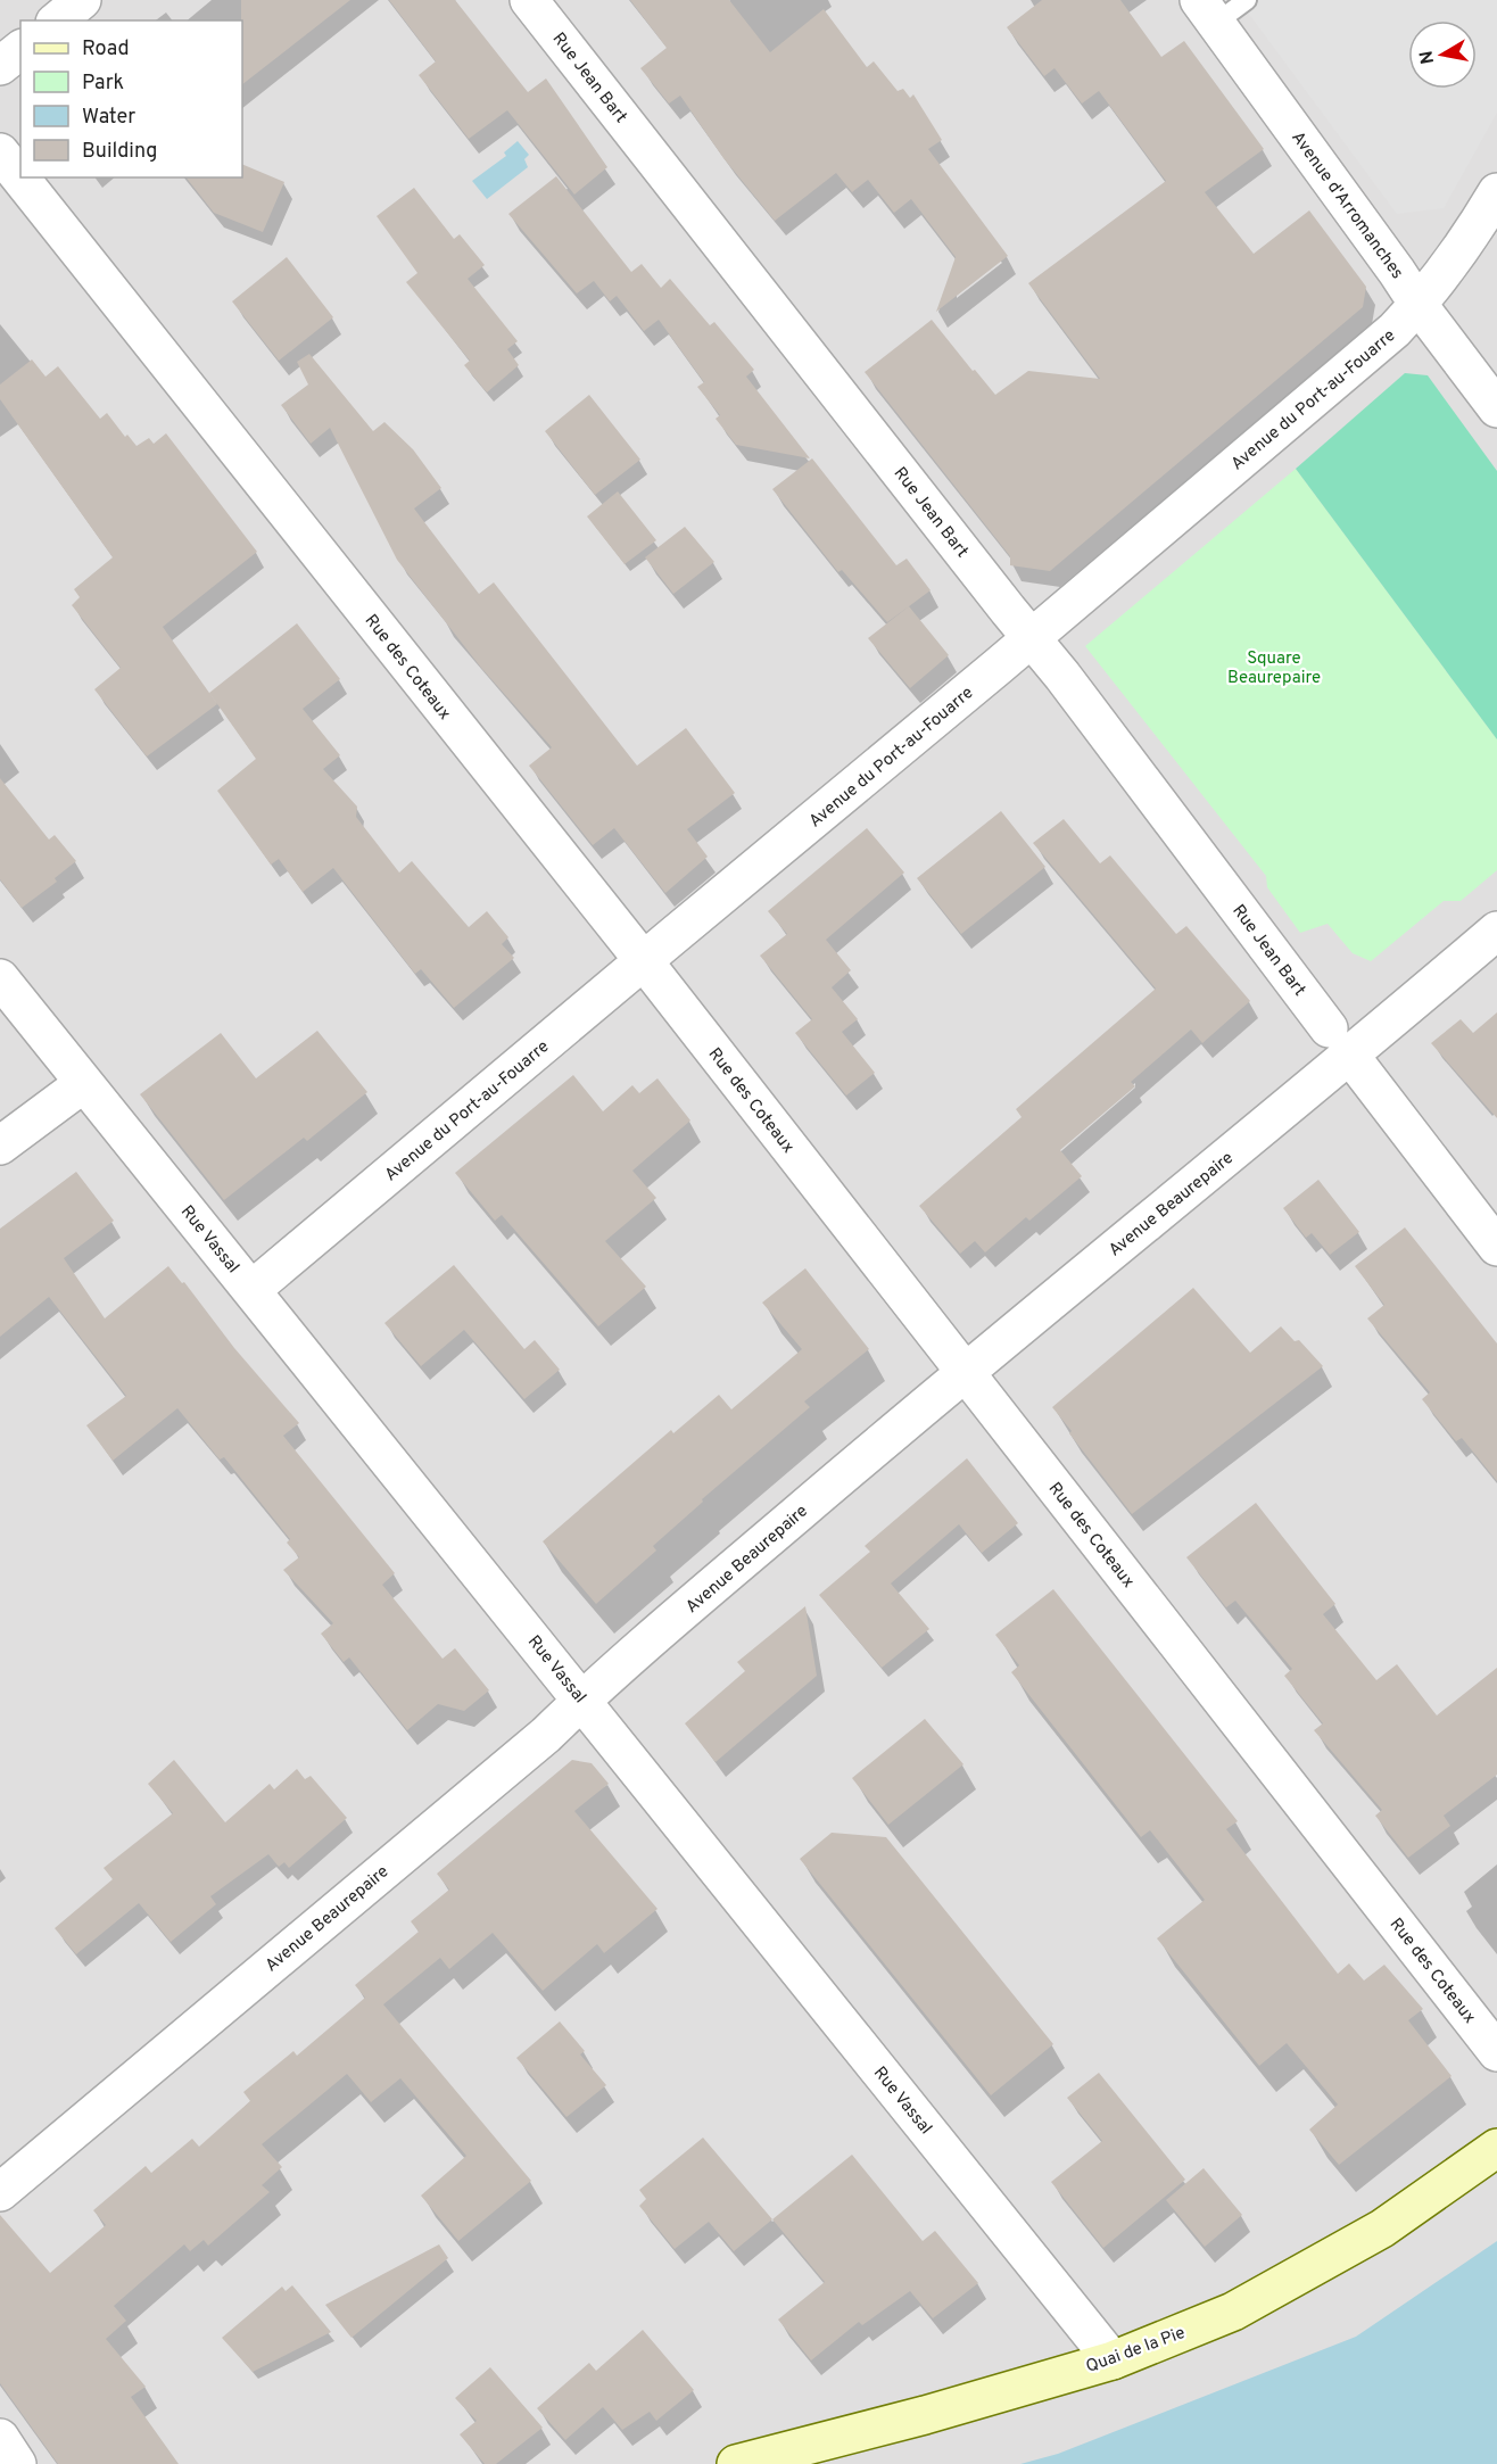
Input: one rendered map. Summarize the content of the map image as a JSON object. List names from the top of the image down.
{
  "streets": {
    "street": [
      "Rue Jean Bart",
      "Avenue d'Arromanches",
      "Avenue du Port-au-Fouarre",
      "Rue des Coteaux",
      "Avenue Beaurepaire",
      "Rue Vassal",
      "Quai de la Pie"
    ]
  },
  "crossings": [
    ["Rue Jean Bart", "Avenue du Port-au-Fouarre"],
    ["Rue Jean Bart", "Avenue Beaurepaire"],
    ["Avenue d'Arromanches", "Avenue du Port-au-Fouarre"],
    ["Avenue du Port-au-Fouarre", "Rue des Coteaux"],
    ["Avenue du Port-au-Fouarre", "Rue Vassal"],
    ["Rue des Coteaux", "Avenue Beaurepaire"],
    ["Avenue Beaurepaire", "Rue Vassal"],
    ["Rue Vassal", "Quai de la Pie"]
  ],
  "parks": ["Square Beaurepaire"],
  "legend": [
    "Road",
    "Park",
    "Water",
    "Building"
  ],
  "north": "left"
}
